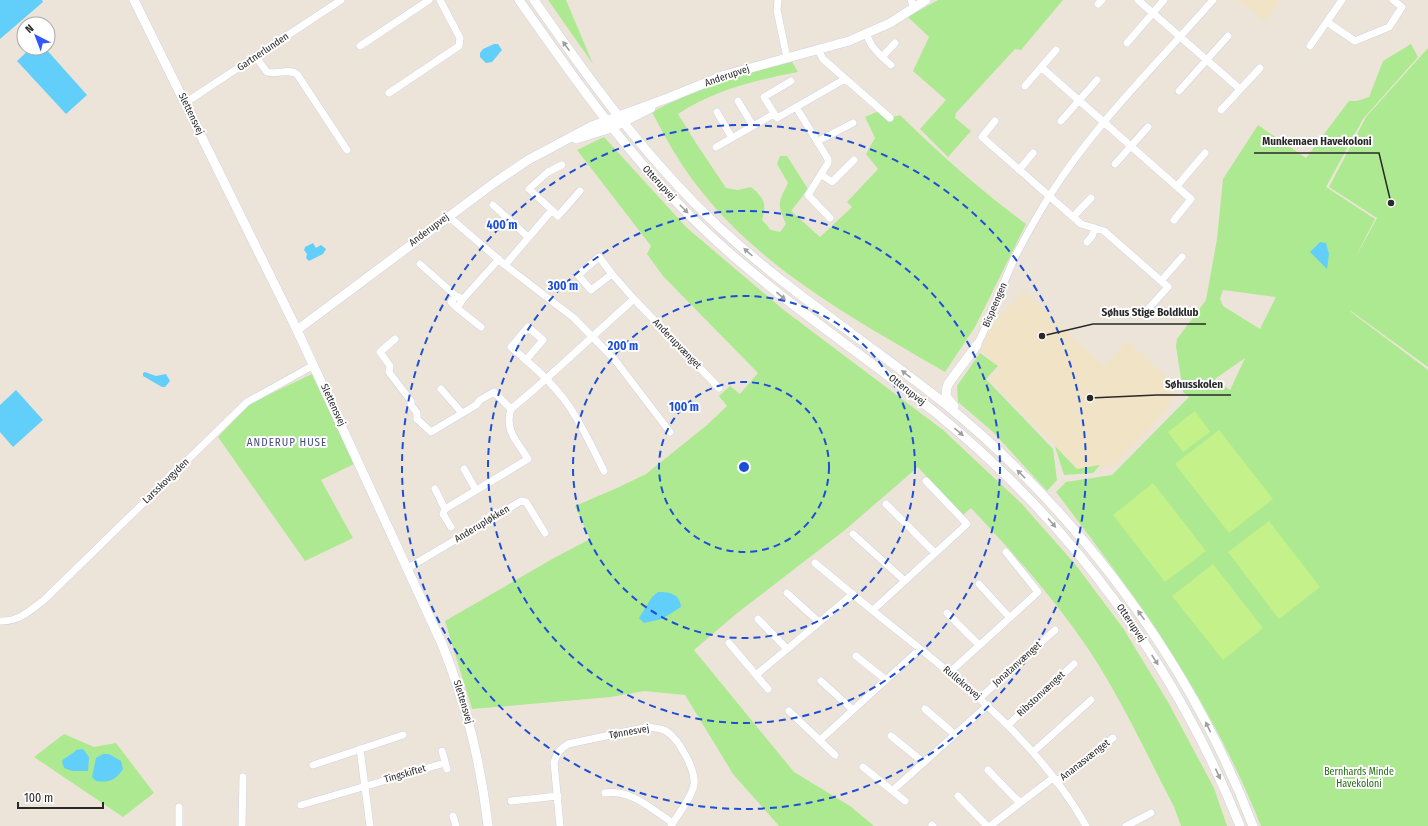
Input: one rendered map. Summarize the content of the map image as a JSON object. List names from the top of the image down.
{
  "streets": {
    "main road": [
      "Anderupvej",
      "Slettensvej",
      "Otterupvej",
      "Bispeengen"
    ],
    "street": [
      "Gartnerlunden",
      "Anderupvænget",
      "Larsskovgyden",
      "Anderupløkken",
      "Jonatanvænget",
      "Rullekrovej",
      "Ribstonvænget",
      "Tønnesvej",
      "Ananasvænget",
      "Tingskiftet"
    ]
  },
  "crossings": [
    ["Gartnerlunden", "Slettensvej"],
    ["Anderupvej", "Slettensvej"],
    ["Anderupvej", "Otterupvej"],
    ["Slettensvej", "Larsskovgyden"],
    ["Slettensvej", "Anderupløkken"],
    ["Otterupvej", "Bispeengen"],
    ["Jonatanvænget", "Rullekrovej"],
    ["Rullekrovej", "Ribstonvænget"],
    ["Rullekrovej", "Ananasvænget"]
  ],
  "districts": ["ANDERUP HUSE"],
  "parks": ["Bernhards Minde Havekoloni"],
  "places": ["Munkemaen Havekoloni", "Søhus Stige Boldklub", "Søhusskolen"],
  "scale_bar": "100 m",
  "north": "top left",
  "rings": [
    "400 m",
    "300 m",
    "200 m",
    "100 m"
  ]
}
